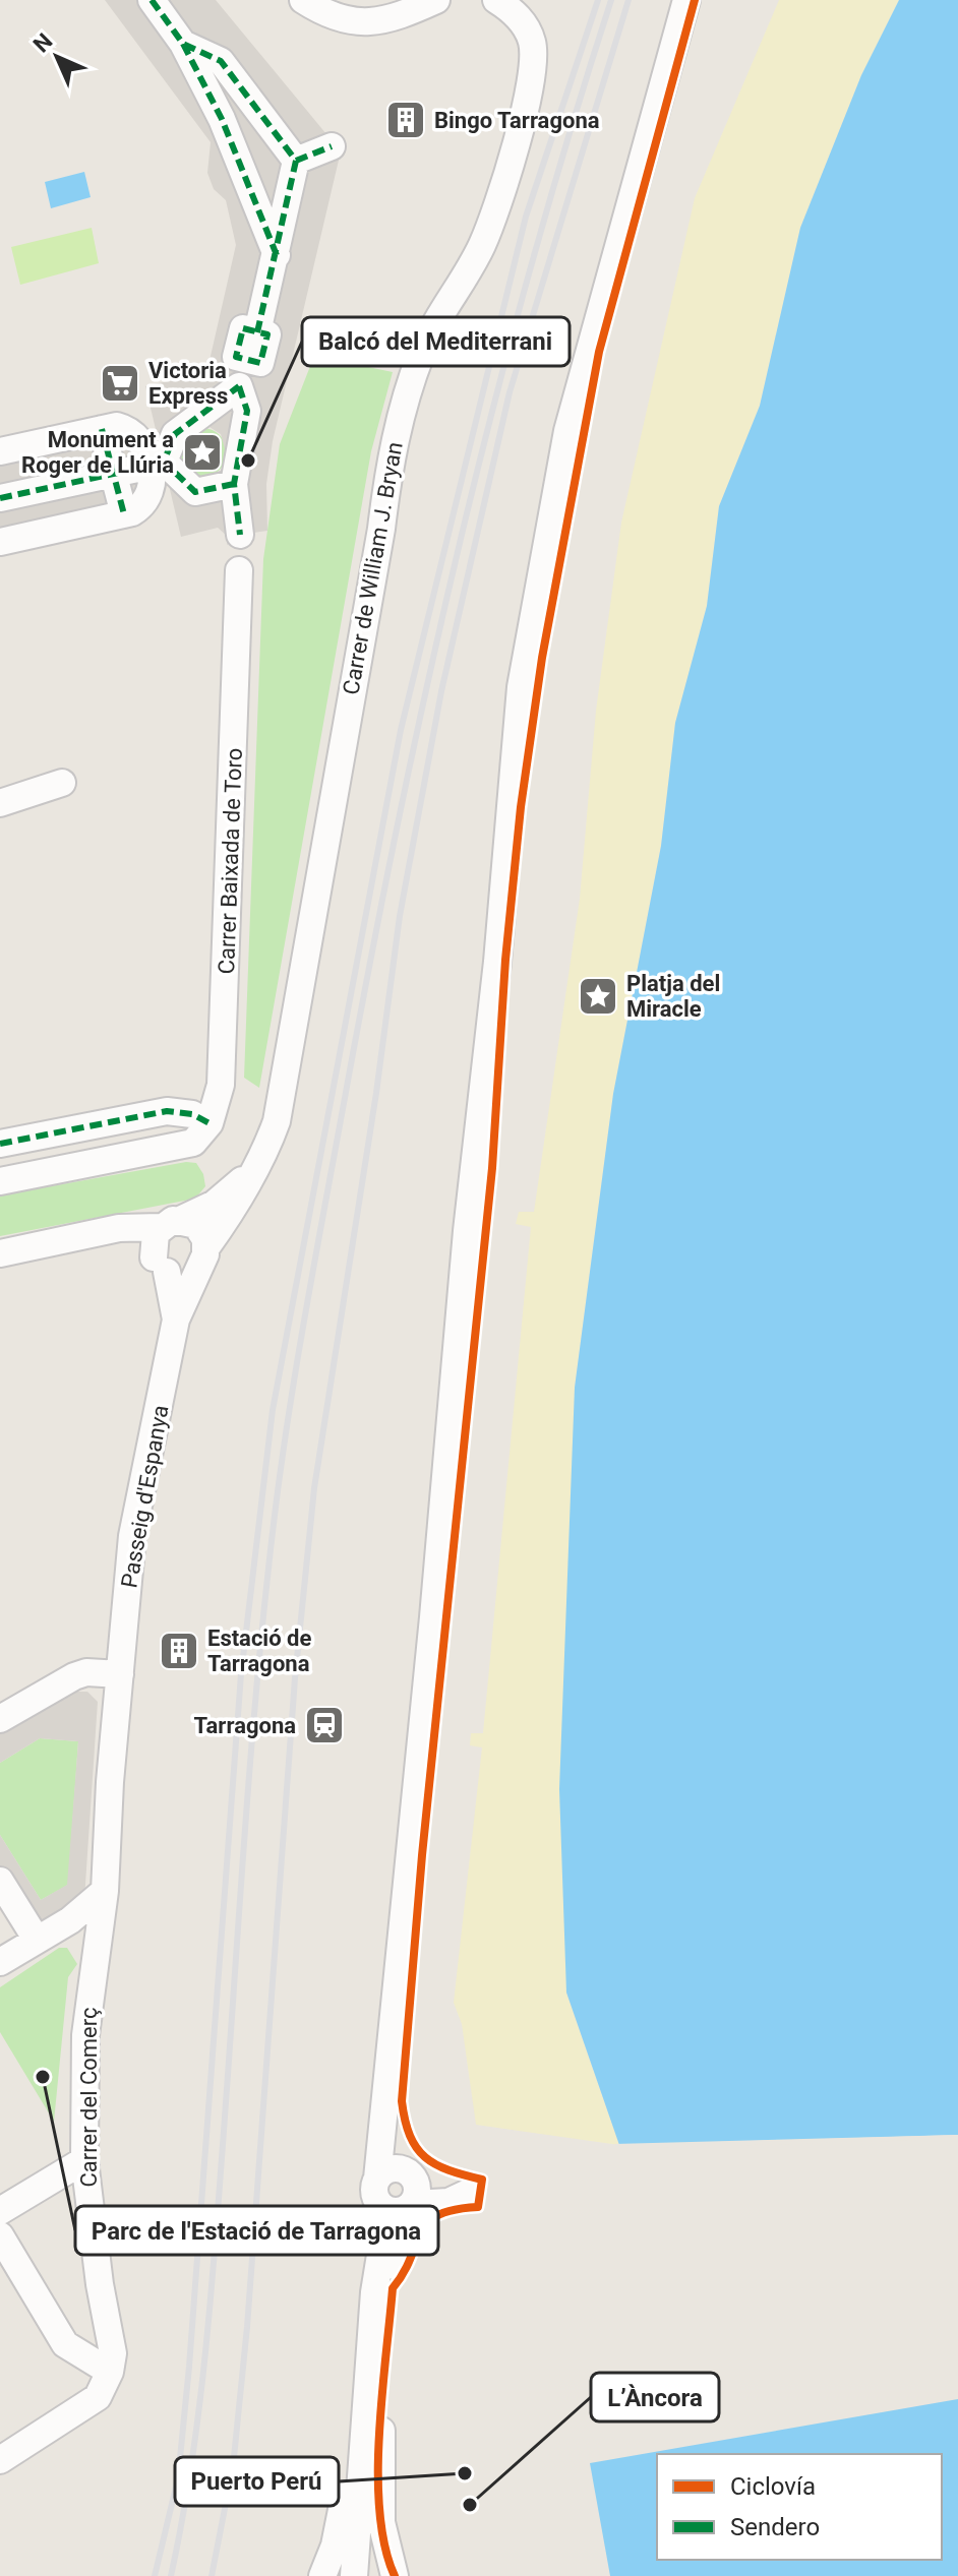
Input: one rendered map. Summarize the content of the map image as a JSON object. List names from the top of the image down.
{
  "streets": {
    "street": [
      "Carrer de William J. Bryan",
      "Carrer Baixada de Toro",
      "Passeig d'Espanya",
      "Carrer del Comerç"
    ]
  },
  "crossings": [
    ["Carrer de William J. Bryan", "Passeig d'Espanya"],
    ["Passeig d'Espanya", "Carrer del Comerç"]
  ],
  "places": {
    "building": ["Bingo Tarragona", "Estació de Tarragona"],
    "supermarket": ["Victoria Express"],
    "place": ["Monument a Roger de Llúria", "Platja del Miracle"],
    "other": [
      "Balcó del Mediterrani",
      "Parc de l'Estació de Tarragona",
      "Puerto Perú",
      "L’Àncora"
    ],
    "station": ["Tarragona"]
  },
  "legend": ["Ciclovía", "Sendero"],
  "north": "top left"
}
